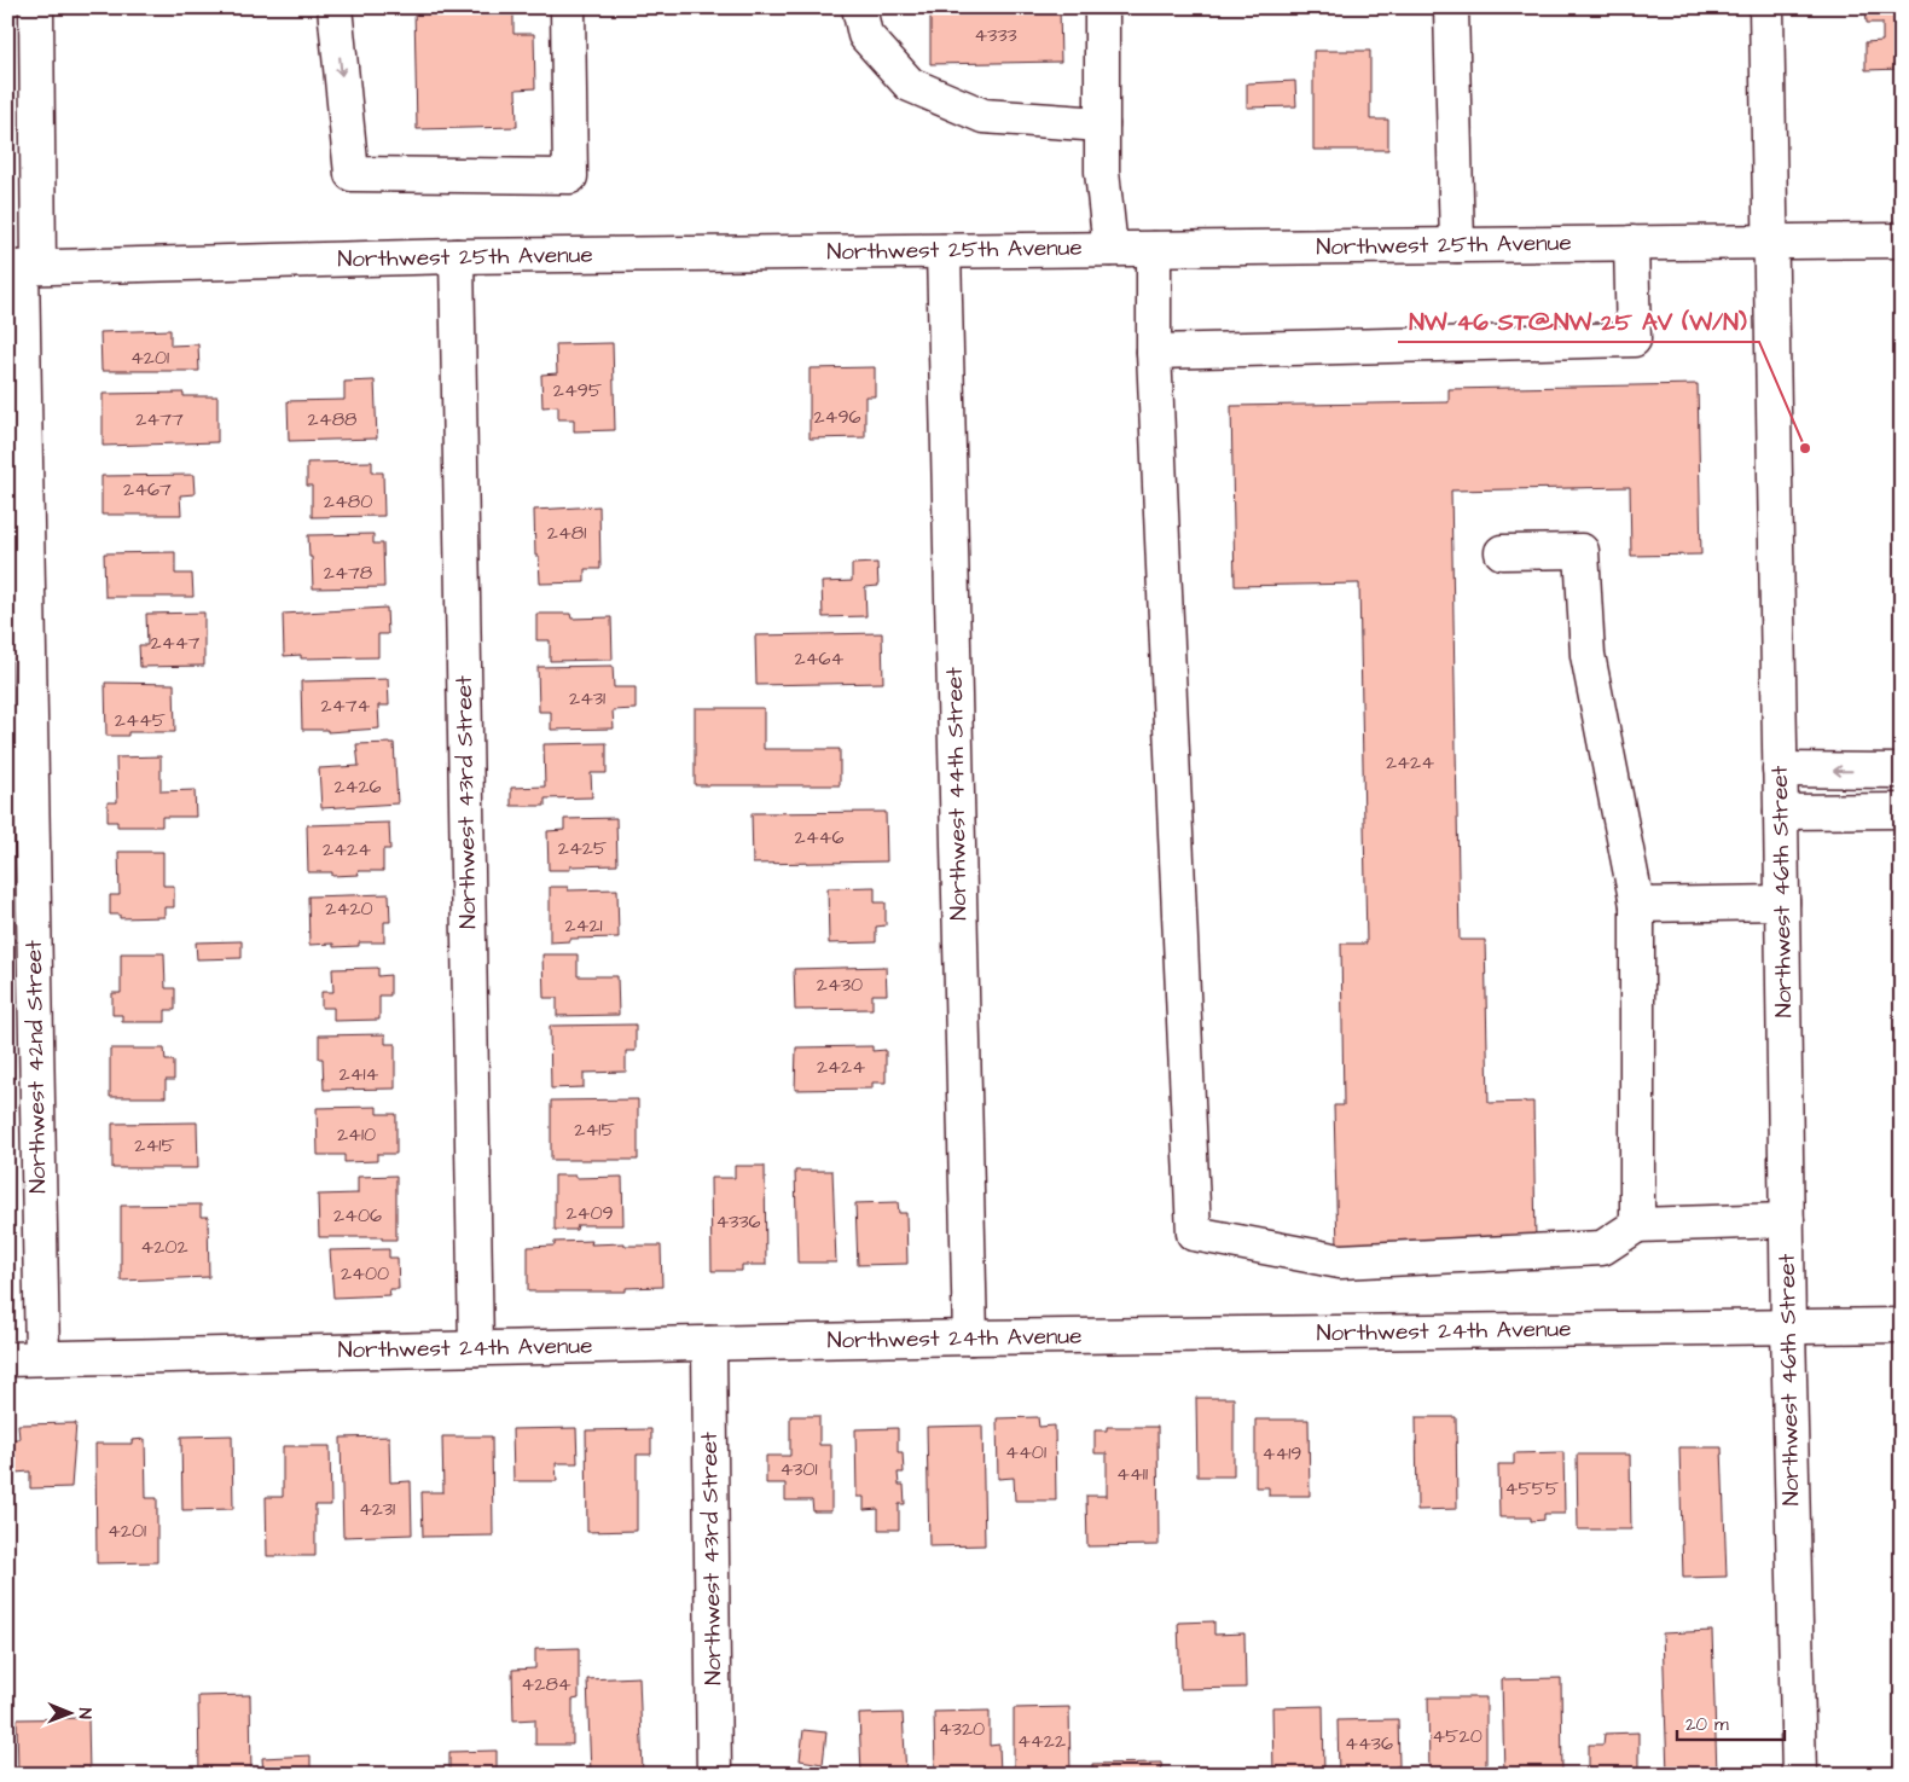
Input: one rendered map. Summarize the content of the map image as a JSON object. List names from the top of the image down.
{
  "streets": {
    "street": [
      "Northwest 25th Avenue",
      "Northwest 44th Street",
      "Northwest 43rd Street",
      "Northwest 46th Street",
      "Northwest 42nd Street",
      "Northwest 24th Avenue"
    ]
  },
  "crossings": [
    ["Northwest 25th Avenue", "Northwest 44th Street"],
    ["Northwest 25th Avenue", "Northwest 43rd Street"],
    ["Northwest 25th Avenue", "Northwest 46th Street"],
    ["Northwest 25th Avenue", "Northwest 42nd Street"],
    ["Northwest 44th Street", "Northwest 24th Avenue"],
    ["Northwest 43rd Street", "Northwest 24th Avenue"],
    ["Northwest 46th Street", "Northwest 24th Avenue"],
    ["Northwest 42nd Street", "Northwest 24th Avenue"]
  ],
  "places": ["NW 46 ST@NW 25 AV (W/N)"],
  "house_numbers": [
    "4333",
    "4201",
    "2495",
    "2496",
    "2477",
    "2488",
    "2467",
    "2480",
    "2481",
    "2478",
    "2447",
    "2464",
    "2431",
    "2474",
    "2445",
    "2424",
    "2426",
    "2446",
    "2425",
    "2424",
    "2420",
    "2421",
    "2430",
    "2424",
    "2414",
    "2415",
    "2410",
    "2415",
    "2409",
    "2406",
    "4336",
    "4202",
    "2400",
    "4401",
    "4419",
    "4301",
    "4411",
    "4555",
    "4231",
    "4201",
    "4284",
    "4320",
    "4520",
    "4422",
    "4436"
  ],
  "scale_bar": "20 m",
  "north": "right"
}
